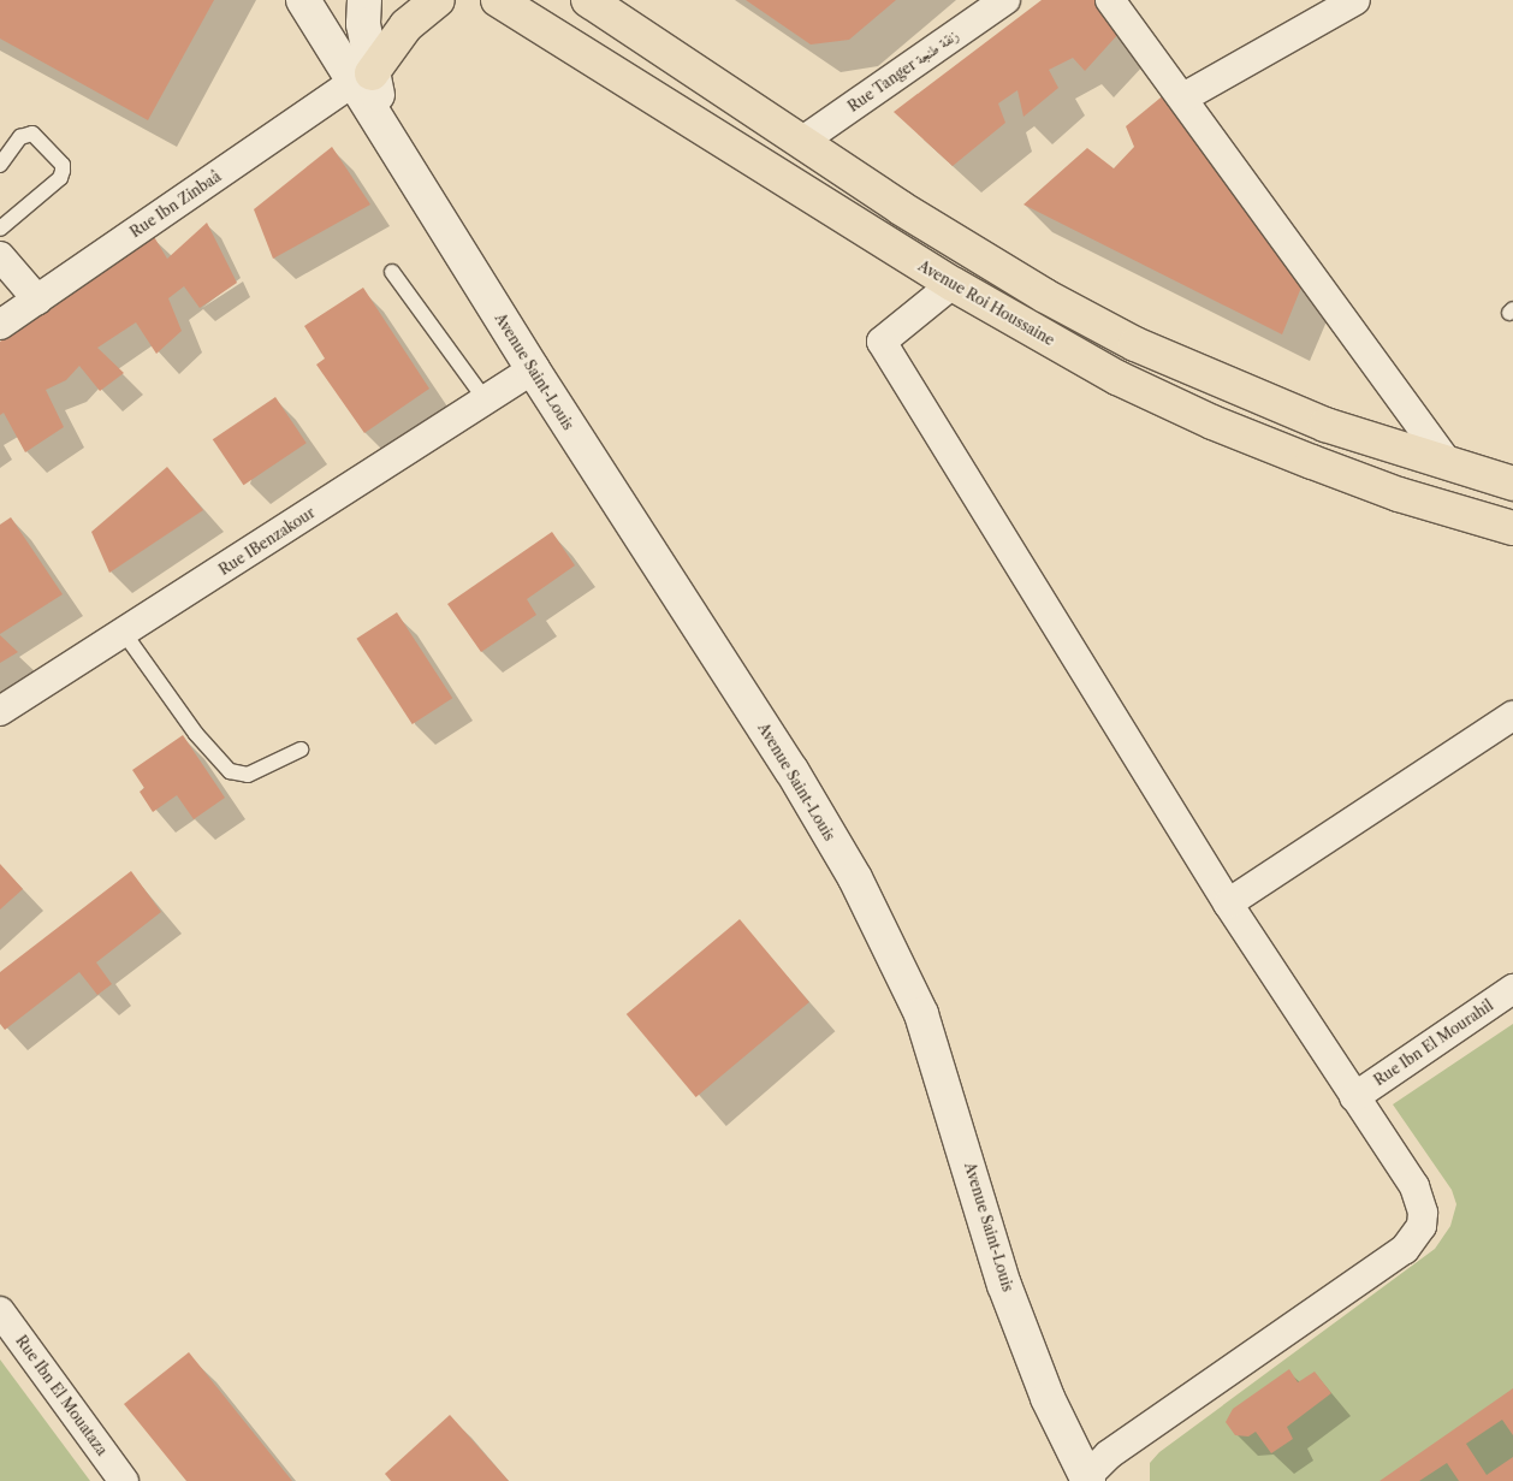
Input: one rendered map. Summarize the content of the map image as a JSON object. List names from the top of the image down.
{
  "streets": {
    "main road": ["Avenue Roi Houssaine", "Avenue Saint-Louis"],
    "street": [
      "Rue Tanger زنقة طنجة",
      "Rue Ibn Zinbaâ",
      "Rue IBenzakour",
      "Rue Ibn El Mourahil",
      "Rue Ibn El Mouataza"
    ]
  },
  "crossings": [
    ["Rue Ibn Zinbaâ", "Avenue Saint-Louis"],
    ["Avenue Saint-Louis", "Rue IBenzakour"]
  ]
}
